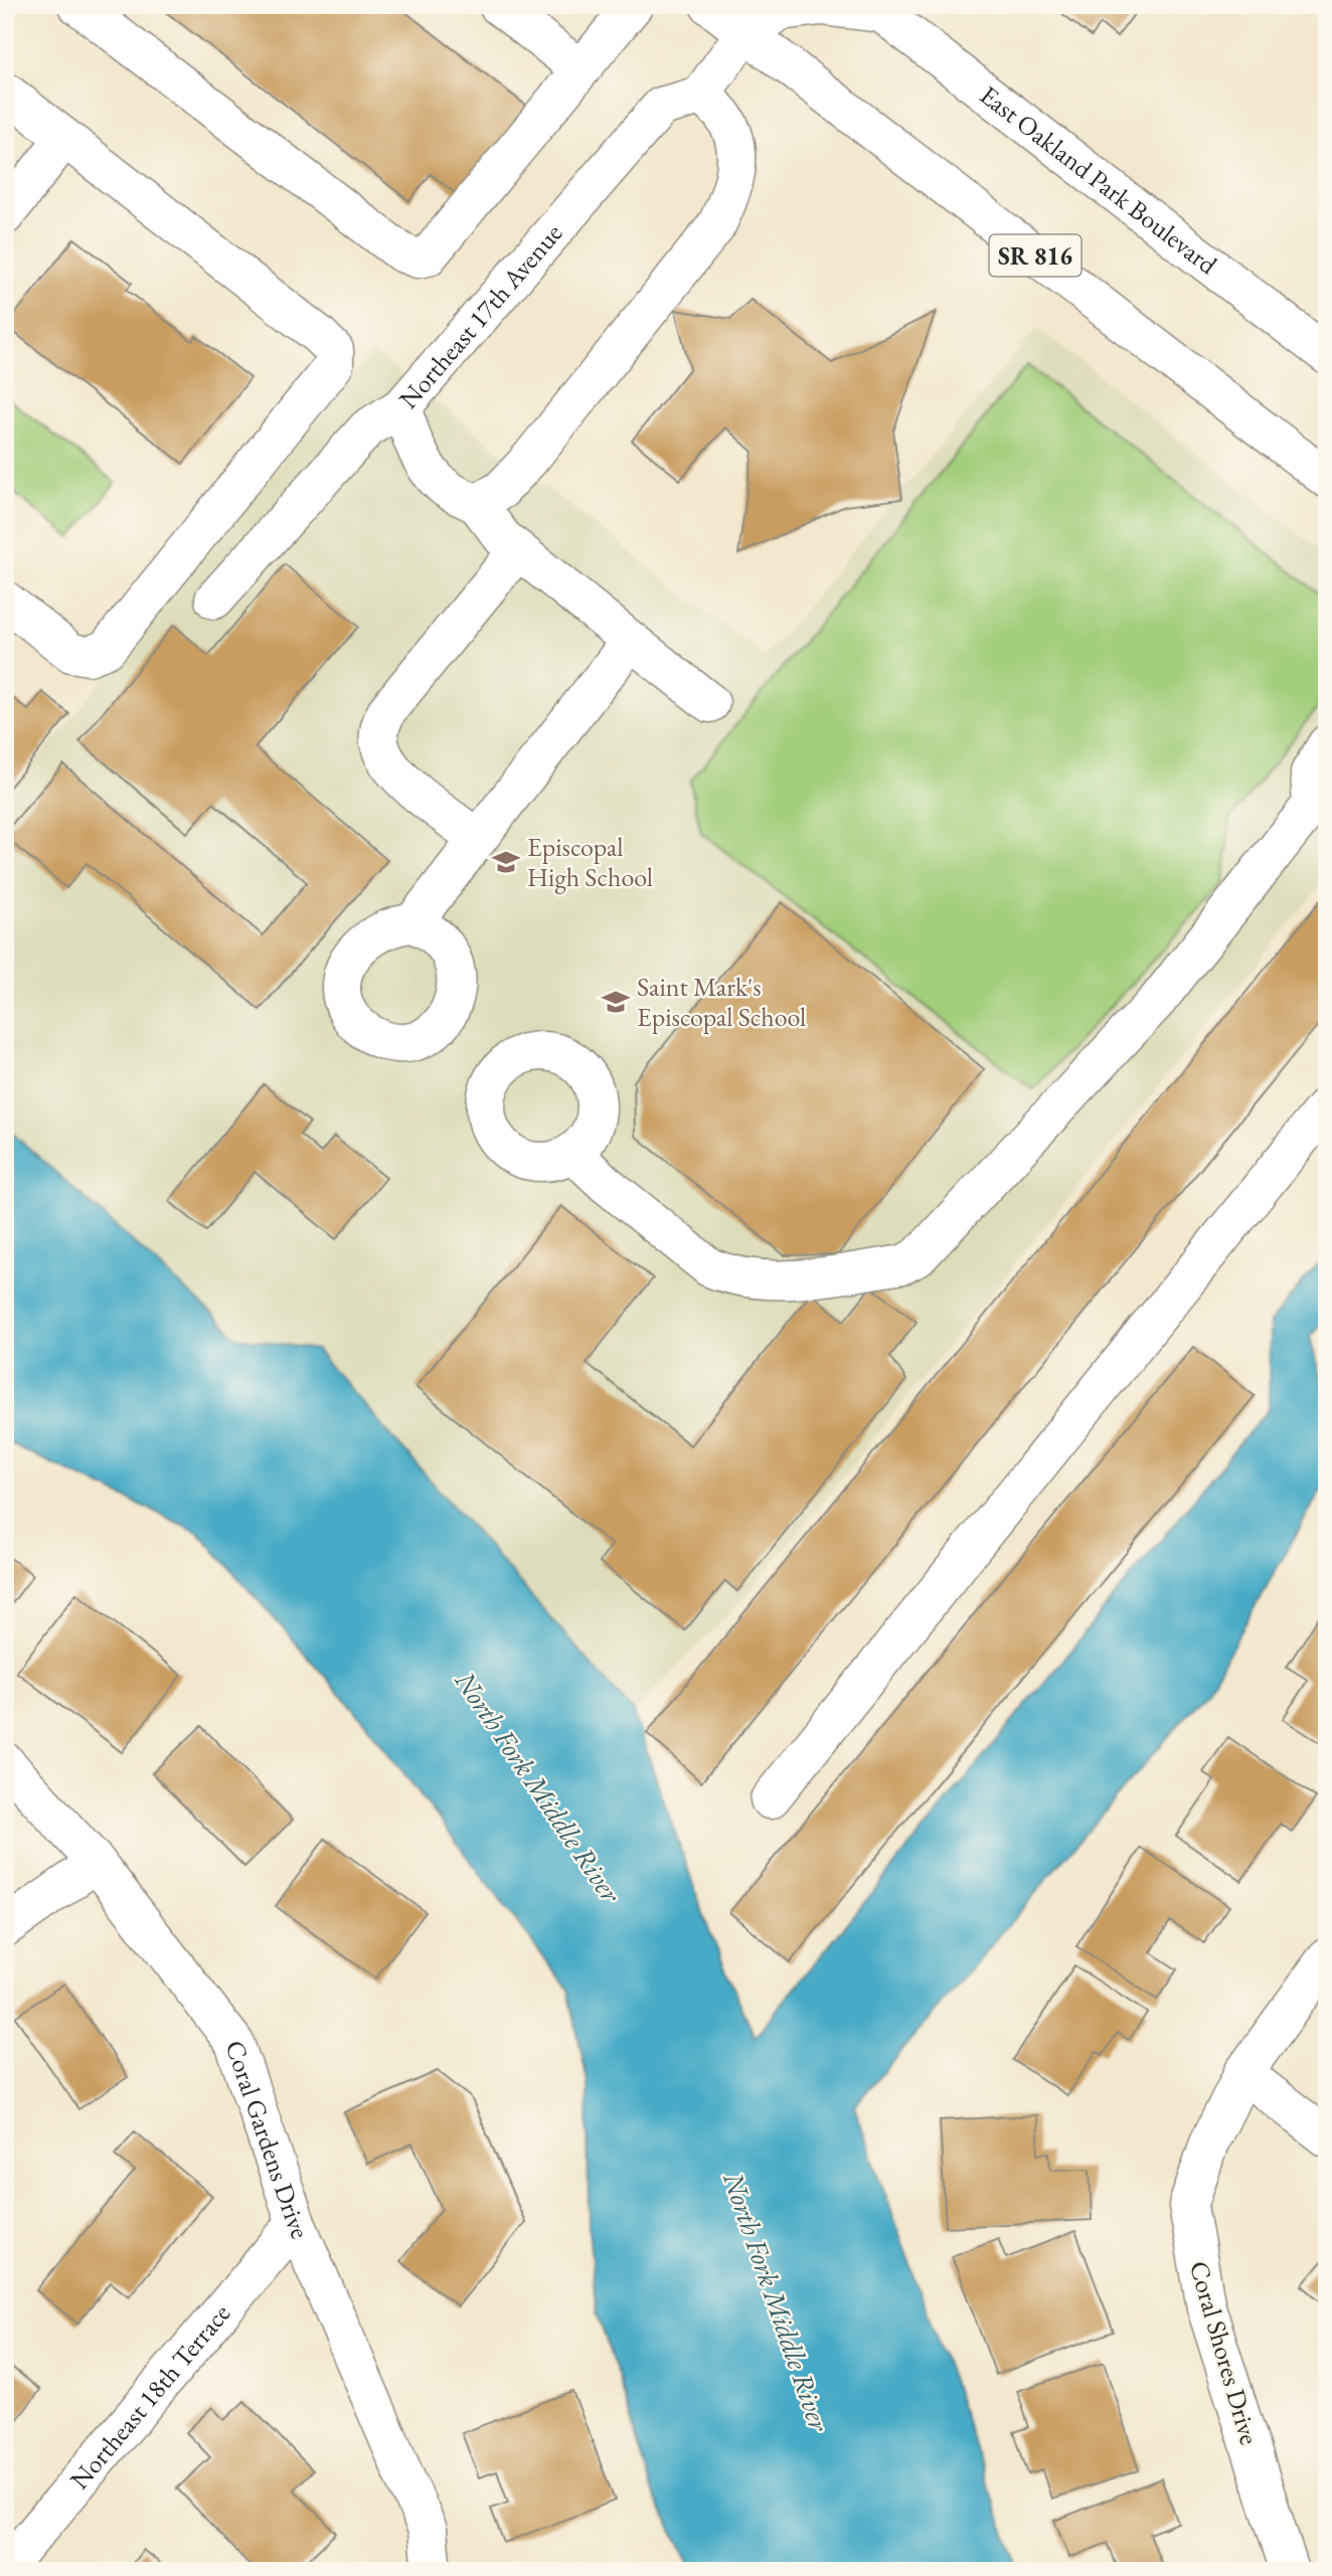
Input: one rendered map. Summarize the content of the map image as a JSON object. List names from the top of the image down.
{
  "streets": {
    "street": [
      "East Oakland Park Boulevard",
      "SR 816",
      "Northeast 17th Avenue",
      "Coral Gardens Drive",
      "Coral Shores Drive",
      "Northeast 18th Terrace"
    ]
  },
  "crossings": [
    ["Coral Gardens Drive", "Northeast 18th Terrace"]
  ],
  "water": ["North Fork Middle River"],
  "places": {
    "school or university": ["Episcopal High School", "Saint Mark's Episcopal School"]
  }
}
